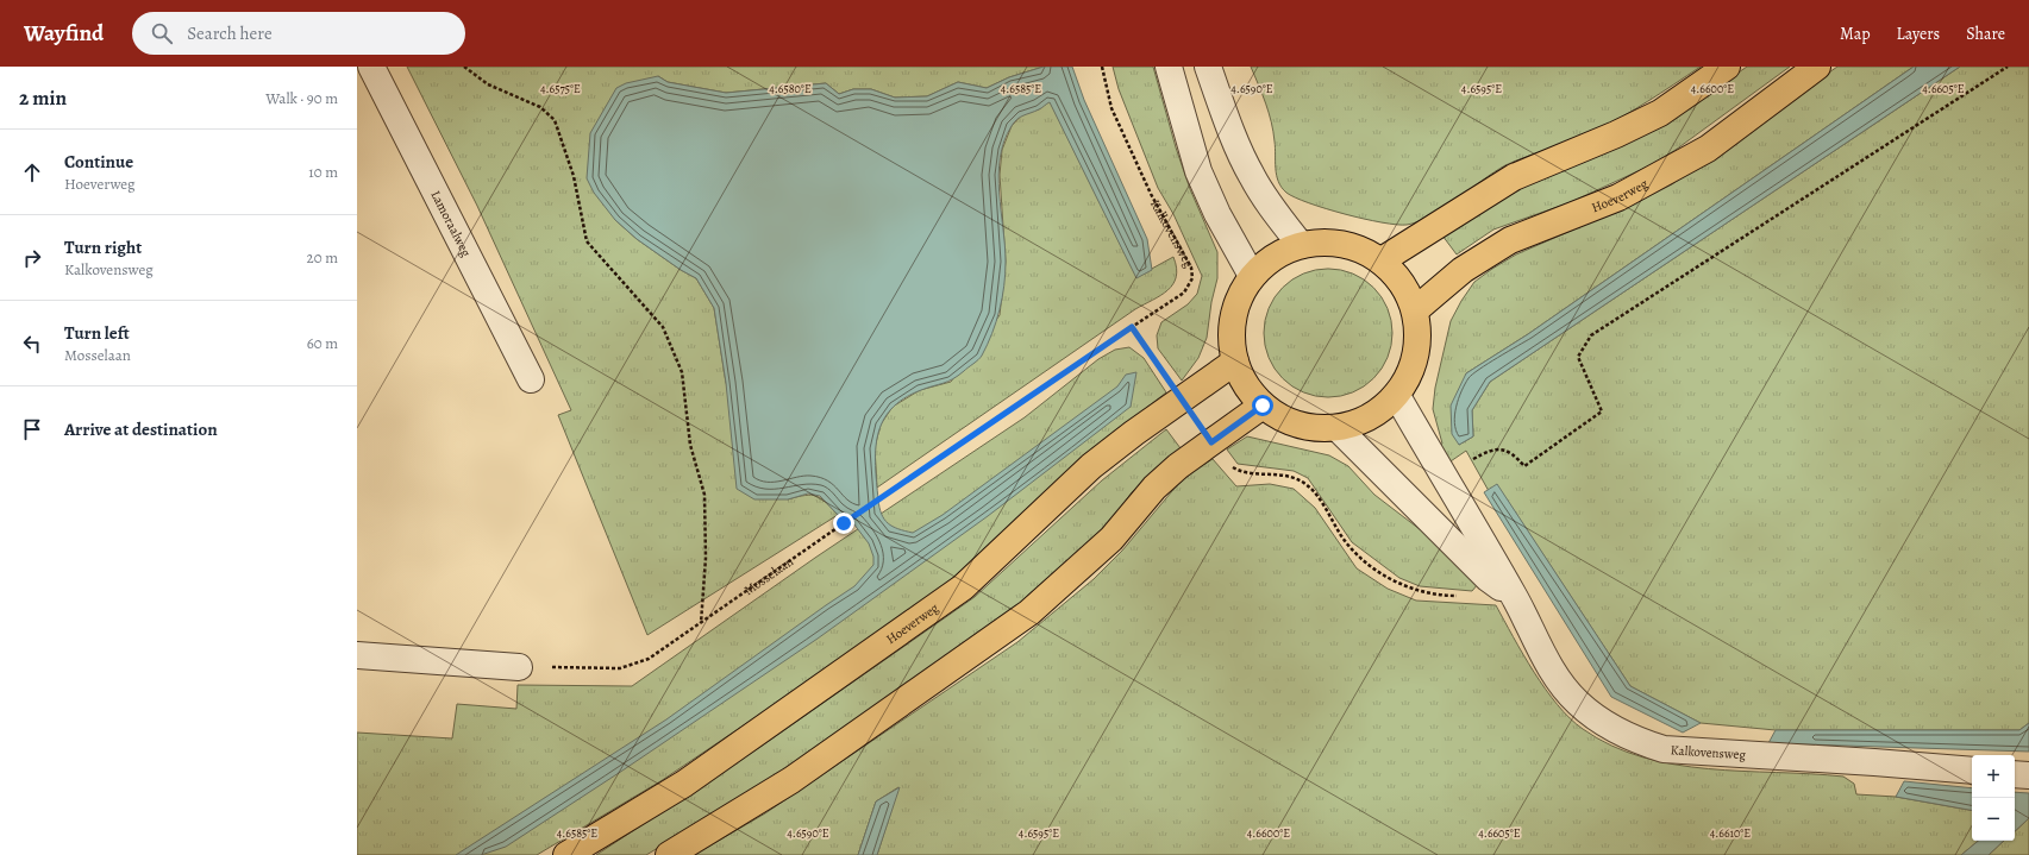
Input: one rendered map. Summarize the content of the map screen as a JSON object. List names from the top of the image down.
{
  "streets": {
    "main road": ["Hoeverweg"],
    "street": ["Lamoraalweg", "Kalkovensweg"],
    "path": ["Mosselaan"]
  },
  "crossings": [
    ["Kalkovensweg", "Mosselaan"]
  ],
  "page": {
    "header": "Wayfind",
    "search": "Search here",
    "nav": ["Map", "Layers", "Share"],
    "heading": ["2 min", "Walk · 90 m"],
    "list": [
      ["Continue", "Hoeverweg", "10 m"],
      ["Turn right", "Kalkovensweg", "20 m"],
      ["Turn left", "Mosselaan", "60 m"],
      "Arrive at destination"
    ],
    "map_buttons": ["+", "−"]
  },
  "coordinates": [
    "4.6575°E",
    "4.6580°E",
    "4.6585°E",
    "4.6590°E",
    "4.6595°E",
    "4.6600°E",
    "4.6605°E",
    "4.6610°E"
  ]
}
